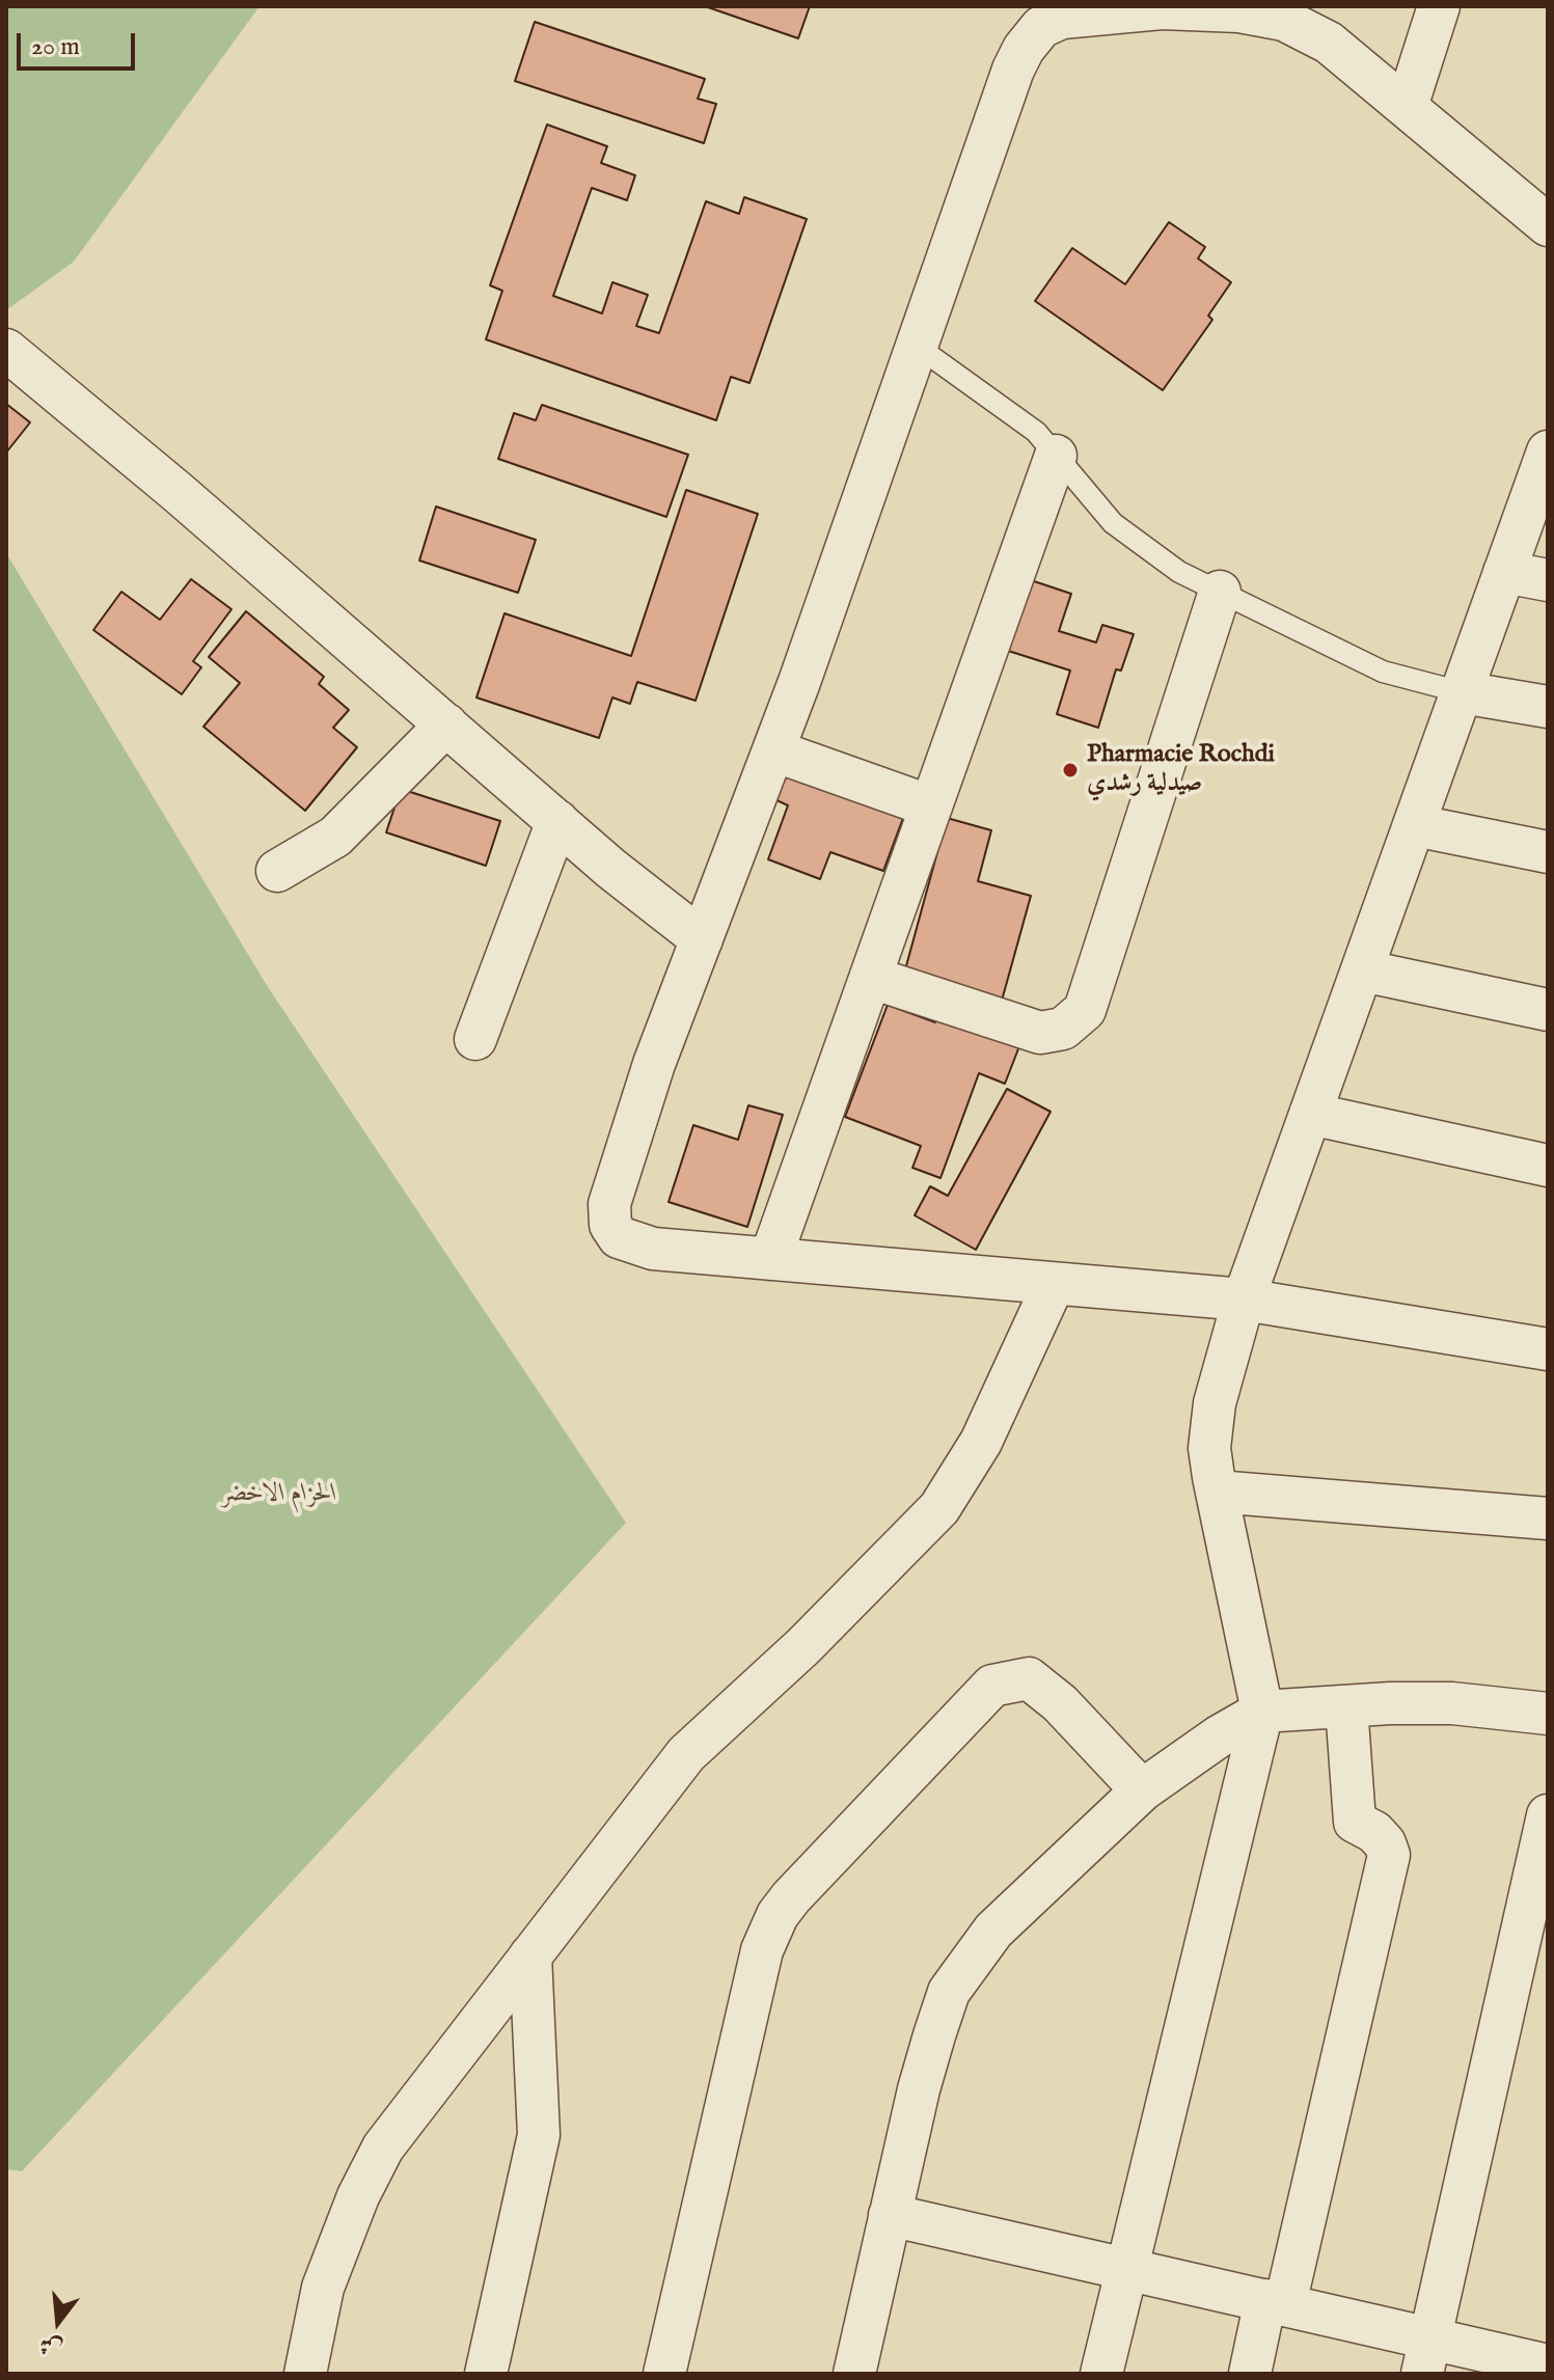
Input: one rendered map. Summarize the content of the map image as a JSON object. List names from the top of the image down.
{
  "parks": ["الحزام الاخضر"],
  "places": ["Pharmacie Rochdi صيدلية رشدي"],
  "scale_bar": "20 m",
  "north": "bottom"
}
